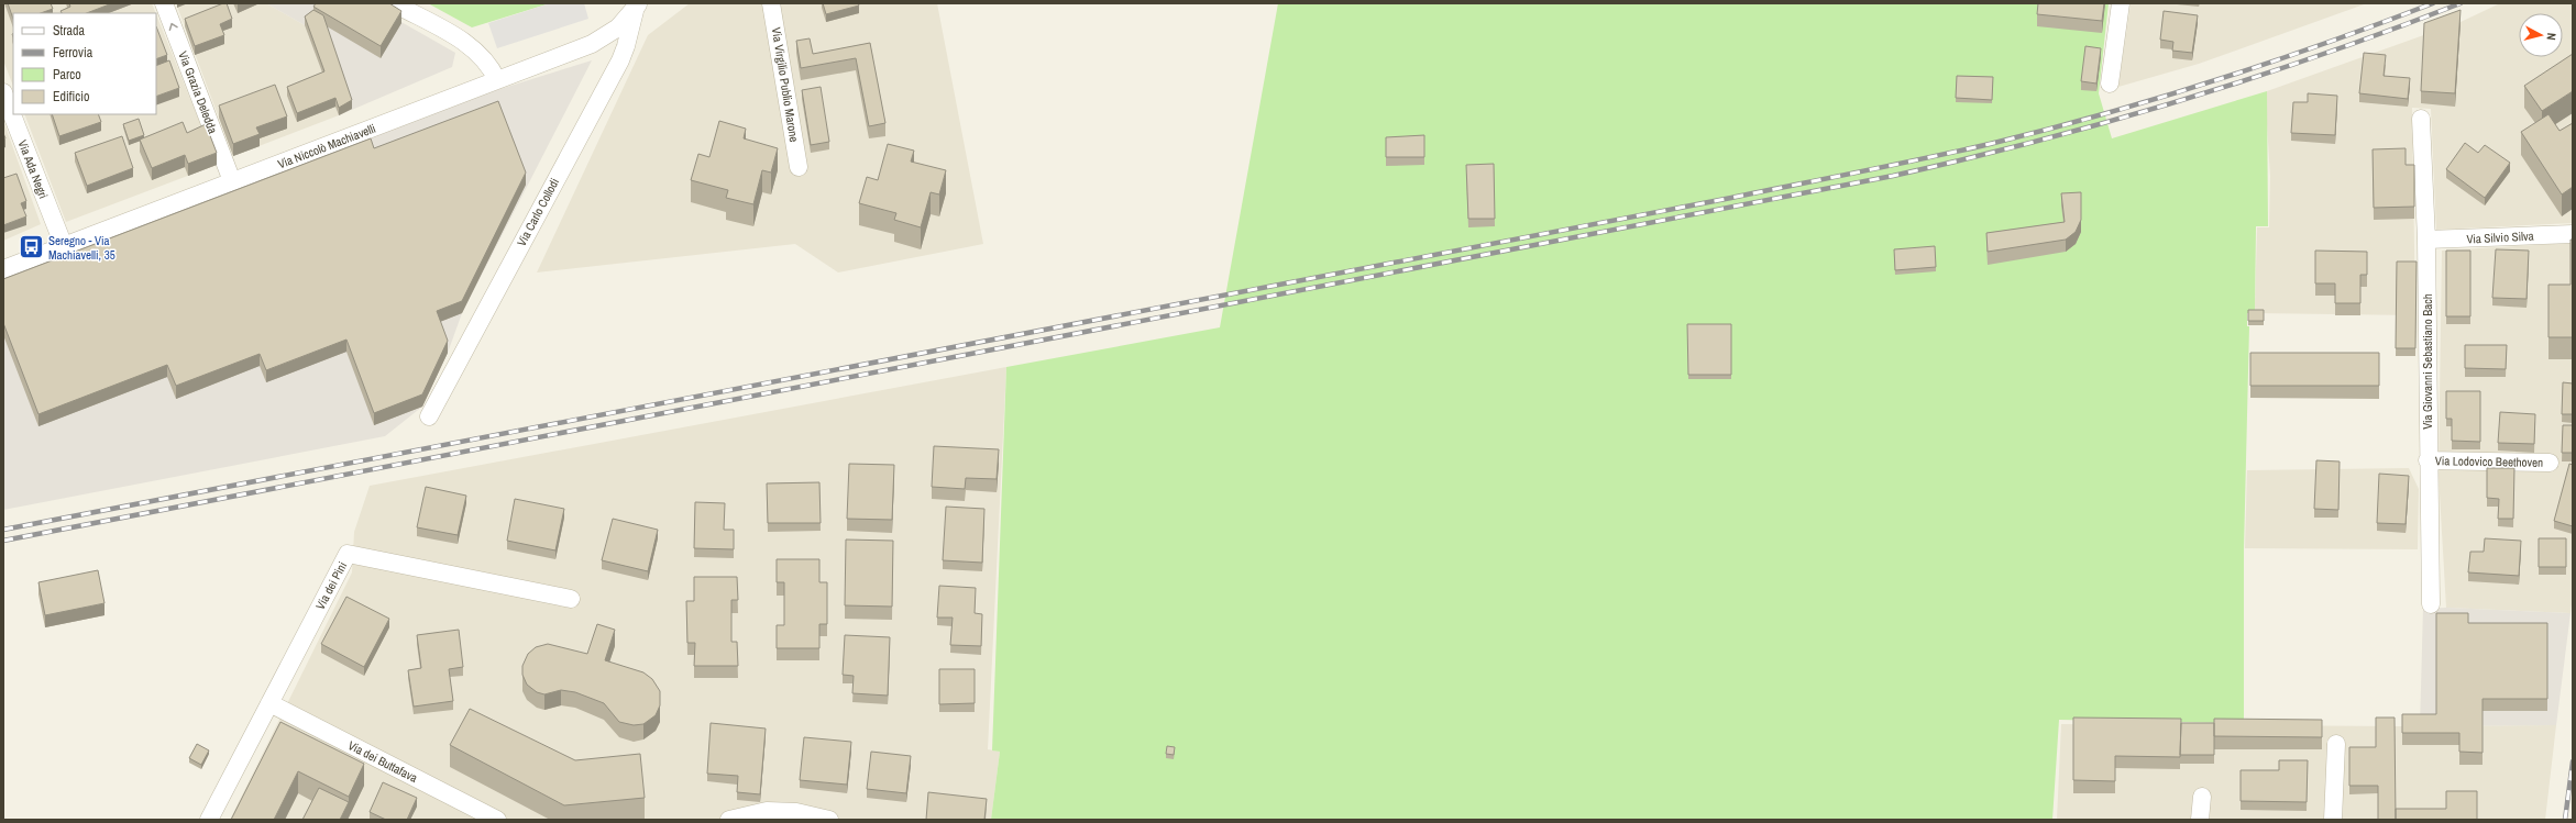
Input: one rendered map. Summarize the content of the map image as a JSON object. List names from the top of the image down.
{
  "streets": {
    "street": [
      "Via Virgilio Publio Marone",
      "Via Grazia Deledda",
      "Via Niccolò Machiavelli",
      "Via Ada Negri",
      "Via Carlo Collodi",
      "Via Silvio Silva",
      "Via Giovanni Sebastiano Bach",
      "Via Lodovico Beethoven",
      "Via dei Pini",
      "Via dei Buttafava"
    ]
  },
  "crossings": [
    ["Via Grazia Deledda", "Via Niccolò Machiavelli"],
    ["Via Niccolò Machiavelli", "Via Ada Negri"],
    ["Via Niccolò Machiavelli", "Via Carlo Collodi"],
    ["Via Silvio Silva", "Via Giovanni Sebastiano Bach"],
    ["Via Giovanni Sebastiano Bach", "Via Lodovico Beethoven"],
    ["Via dei Pini", "Via dei Buttafava"]
  ],
  "one_way": ["Via Grazia Deledda"],
  "places": {
    "bus stop": ["Seregno - Via Machiavelli, 35"]
  },
  "legend": [
    "Strada",
    "Ferrovia",
    "Parco",
    "Edificio"
  ],
  "north": "right"
}
